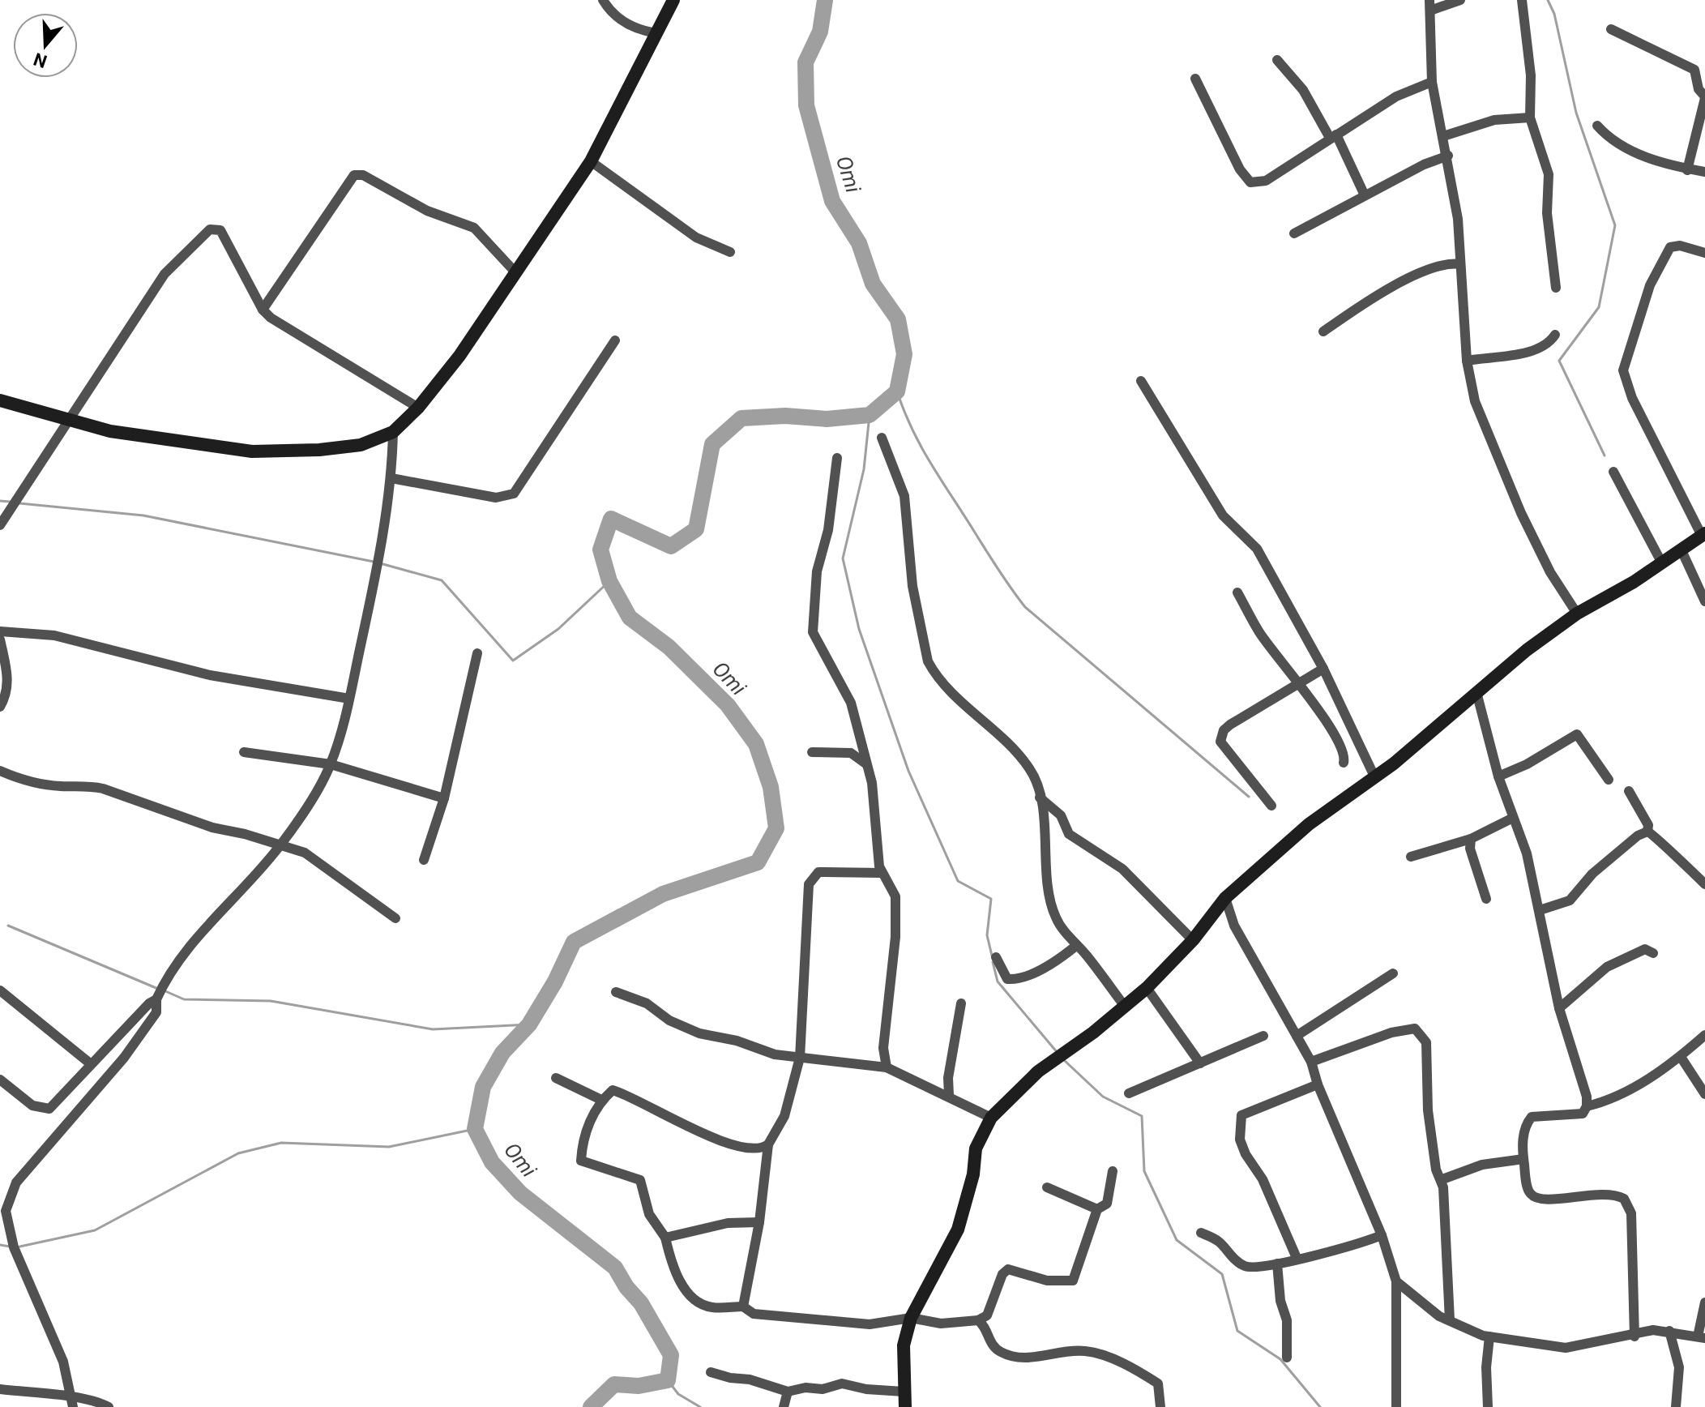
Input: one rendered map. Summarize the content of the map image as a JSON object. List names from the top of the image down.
{
  "water": ["Omi"],
  "north": "bottom"
}
